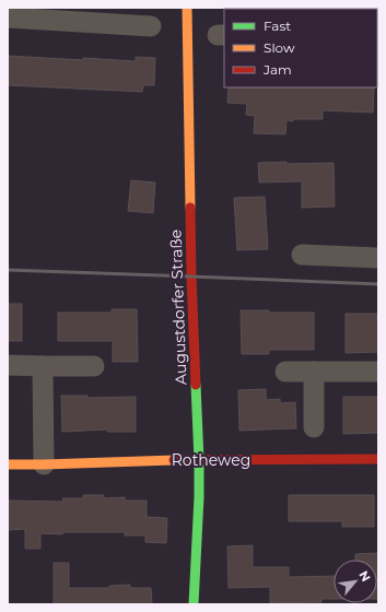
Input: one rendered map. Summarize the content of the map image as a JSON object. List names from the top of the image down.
{
  "streets": {
    "street": ["Augustdorfer Straße", "Rotheweg"]
  },
  "crossings": [
    ["Augustdorfer Straße", "Rotheweg"]
  ],
  "legend": ["Fast", "Slow", "Jam"],
  "north": "top right"
}
